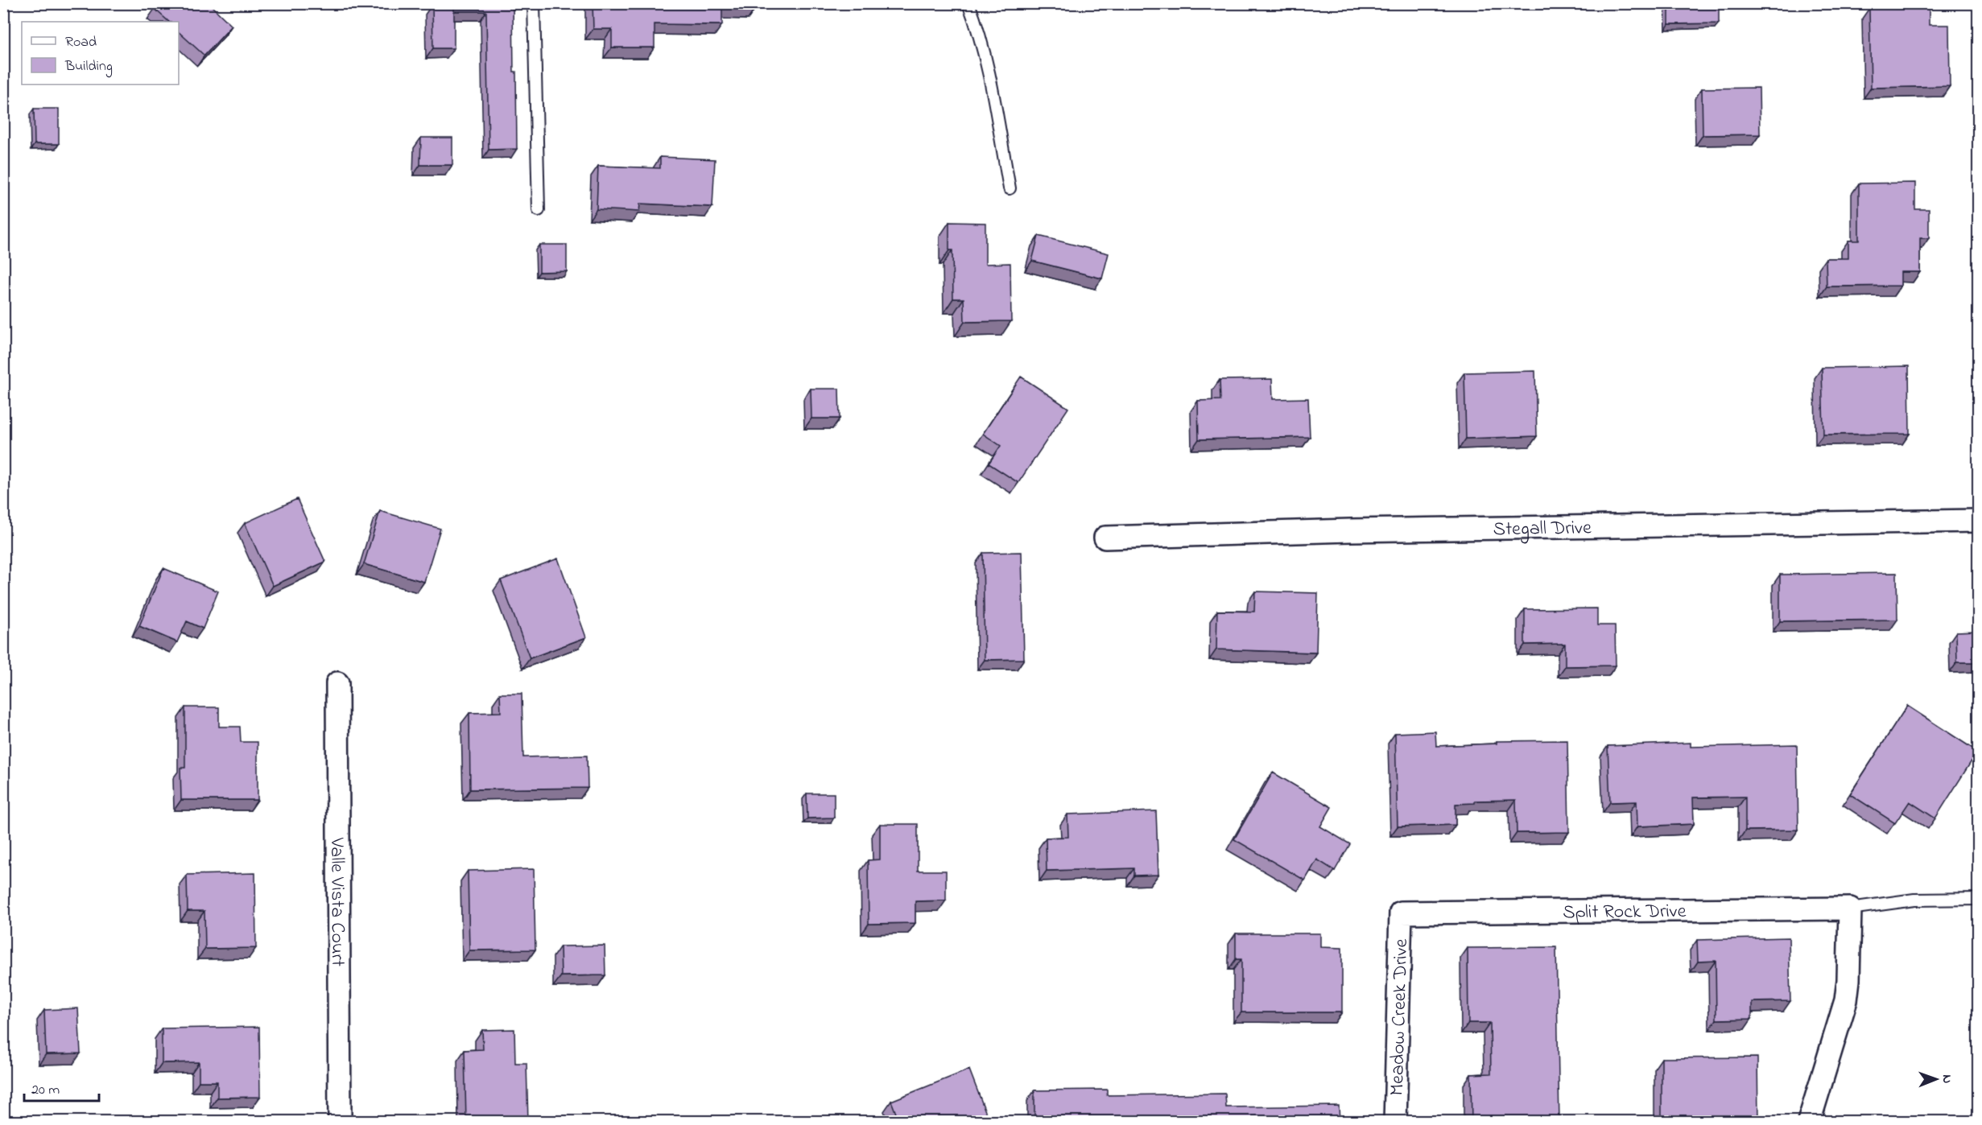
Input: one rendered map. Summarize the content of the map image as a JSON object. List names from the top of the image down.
{
  "streets": {
    "street": [
      "Stegall Drive",
      "Valle Vista Court",
      "Split Rock Drive",
      "Meadow Creek Drive"
    ]
  },
  "crossings": [
    ["Split Rock Drive", "Meadow Creek Drive"]
  ],
  "legend": ["Road", "Building"],
  "scale_bar": "20 m",
  "north": "right"
}
